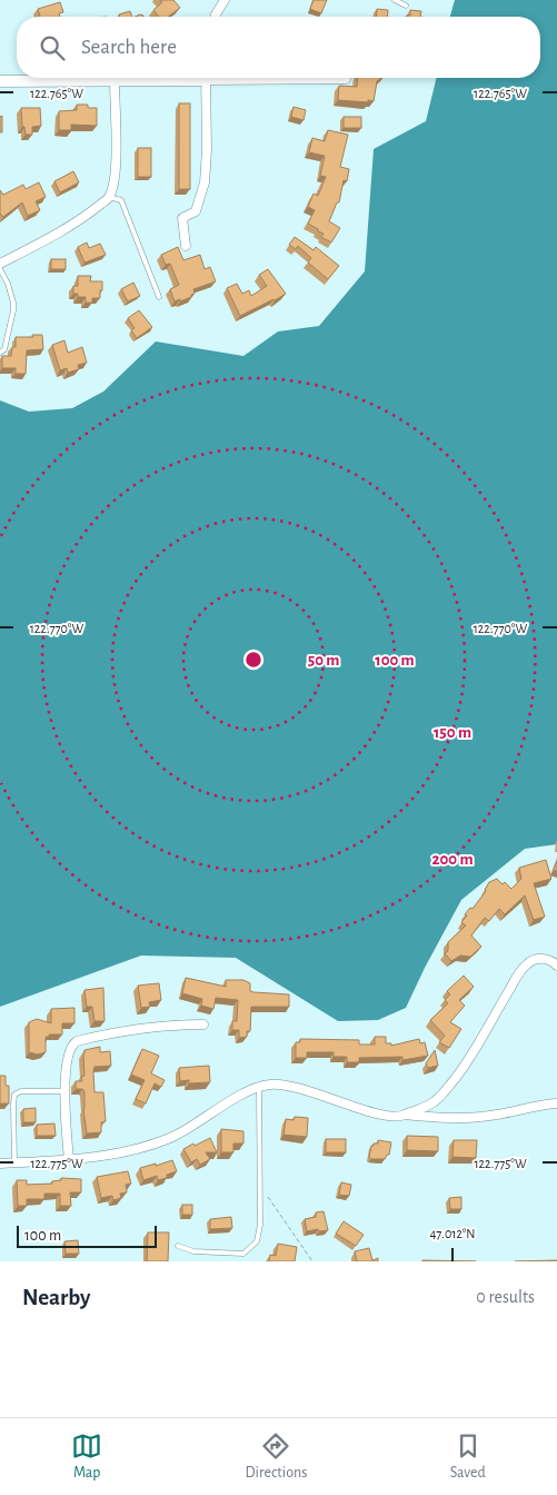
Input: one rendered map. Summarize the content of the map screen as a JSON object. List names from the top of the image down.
{
  "scale_bar": "100 m",
  "page": {
    "search": "Search here",
    "scale": "100 m",
    "heading": ["Nearby", "0 results"],
    "nav": ["Map", "Directions", "Saved"]
  },
  "coordinates": [
    "122.765°W",
    "122.770°W",
    "122.775°W",
    "47.012°N"
  ],
  "rings": [
    "50 m",
    "100 m",
    "150 m",
    "200 m"
  ]
}
